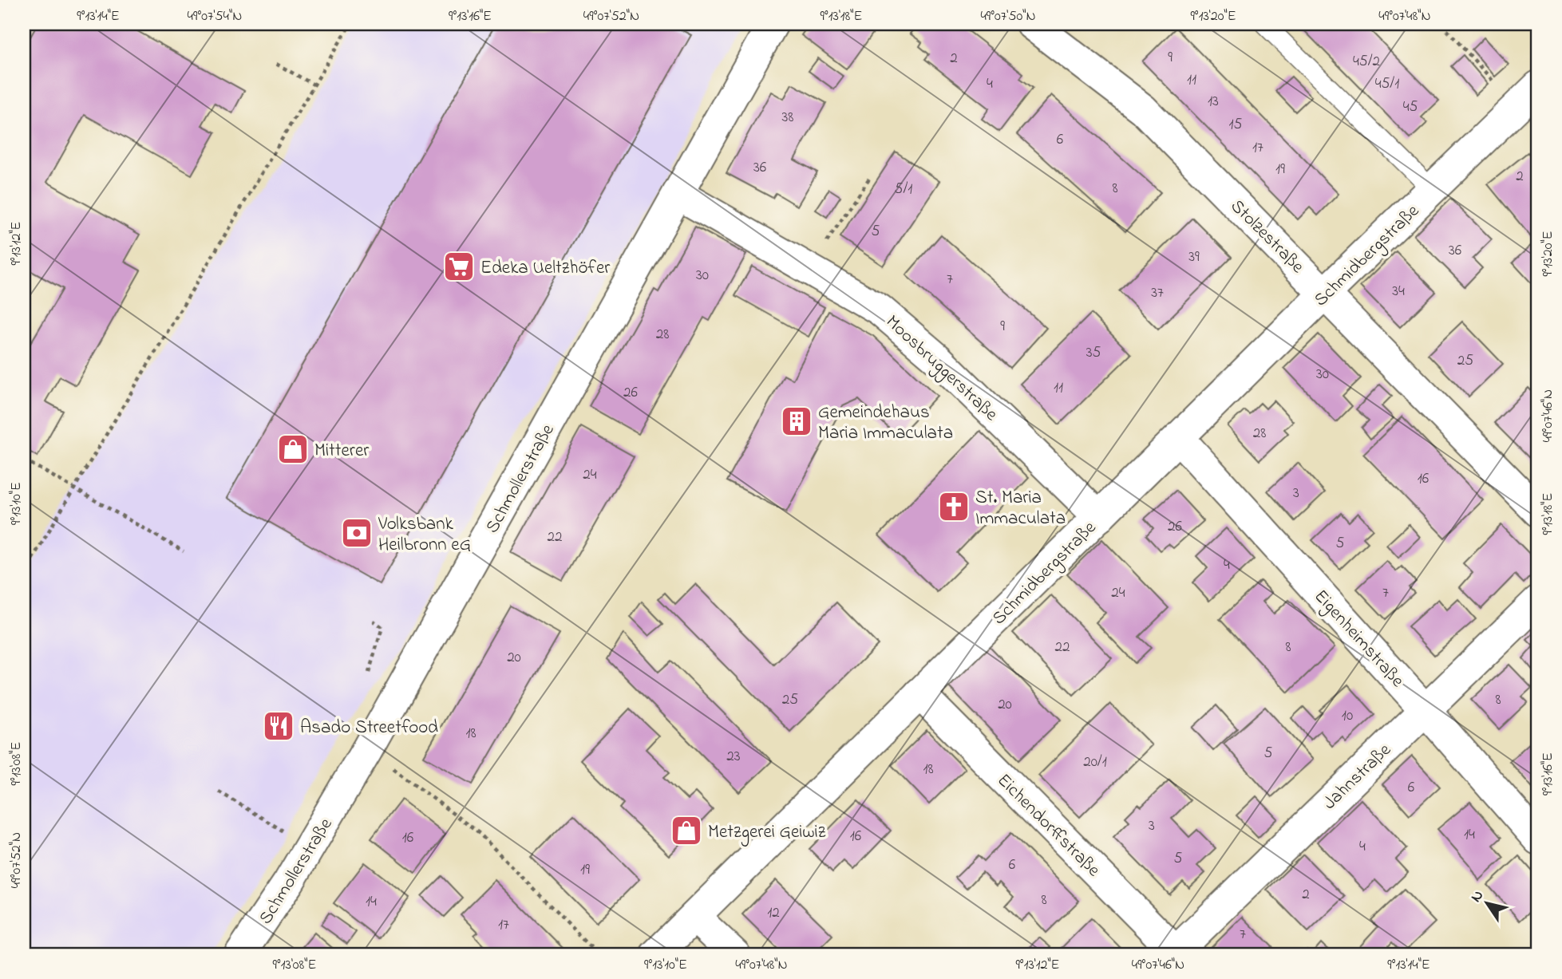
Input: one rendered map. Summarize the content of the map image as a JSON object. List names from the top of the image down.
{
  "streets": {
    "street": [
      "Stolzestraße",
      "Schmidbergstraße",
      "Moosbruggerstraße",
      "Schmollerstraße",
      "Eigenheimstraße",
      "Jahnstraße",
      "Eichendorffstraße"
    ]
  },
  "crossings": [
    ["Stolzestraße", "Schmidbergstraße"],
    ["Schmidbergstraße", "Moosbruggerstraße"],
    ["Schmidbergstraße", "Eigenheimstraße"],
    ["Schmidbergstraße", "Eichendorffstraße"],
    ["Moosbruggerstraße", "Schmollerstraße"],
    ["Eigenheimstraße", "Jahnstraße"],
    ["Jahnstraße", "Eichendorffstraße"]
  ],
  "places": {
    "supermarket": ["Edeka Ueltzhöfer"],
    "building": ["Gemeindehaus Maria Immaculata"],
    "shop": ["Mitterer", "Metzgerei Geiwiz"],
    "church": ["St. Maria Immaculata"],
    "bank": ["Volksbank Heilbronn eG"],
    "restaurant": ["Asado Streetfood"]
  },
  "house_numbers": [
    "9",
    "2",
    "45/2",
    "11",
    "4",
    "45/1",
    "13",
    "45",
    "38",
    "15",
    "6",
    "17",
    "36",
    "19",
    "2",
    "8",
    "5/1",
    "5",
    "36",
    "39",
    "30",
    "7",
    "34",
    "37",
    "9",
    "28",
    "35",
    "25",
    "30",
    "11",
    "26",
    "28",
    "24",
    "16",
    "3",
    "26",
    "22",
    "5",
    "4",
    "24",
    "7",
    "22",
    "8",
    "20",
    "25",
    "8",
    "20",
    "10",
    "18",
    "5",
    "23",
    "20/1",
    "18",
    "6",
    "3",
    "14",
    "16",
    "16",
    "4",
    "5",
    "6",
    "19",
    "2",
    "8",
    "14",
    "12",
    "17",
    "7"
  ],
  "north": "top left",
  "coordinates": [
    "9°13'14\"E",
    "49°07'54\"N",
    "9°13'16\"E",
    "49°07'52\"N",
    "9°13'18\"E",
    "49°07'50\"N",
    "9°13'20\"E",
    "49°07'48\"N",
    "9°13'12\"E",
    "49°07'46\"N",
    "9°13'10\"E",
    "9°13'08\"E"
  ]
}
